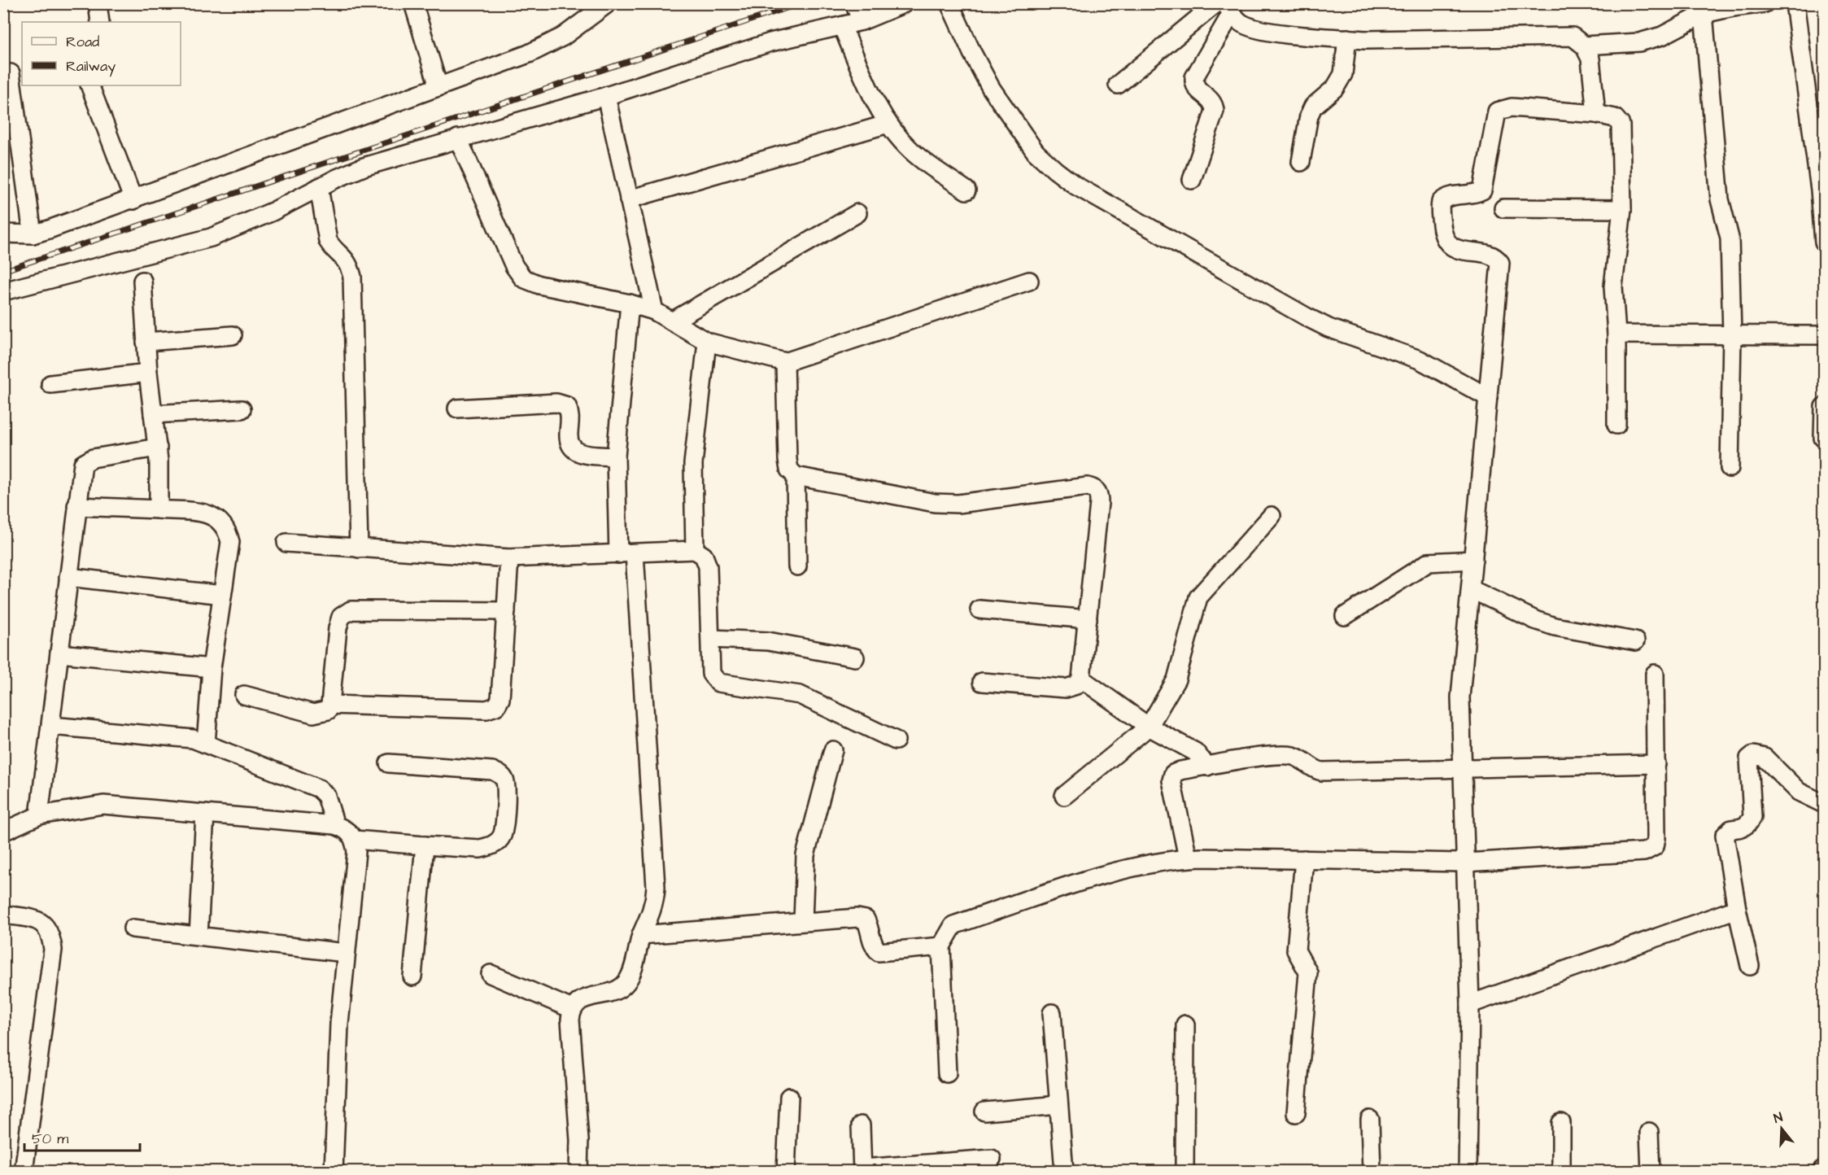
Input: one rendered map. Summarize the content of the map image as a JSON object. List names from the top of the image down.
{
  "legend": ["Road", "Railway"],
  "scale_bar": "50 m",
  "north": "top"
}
